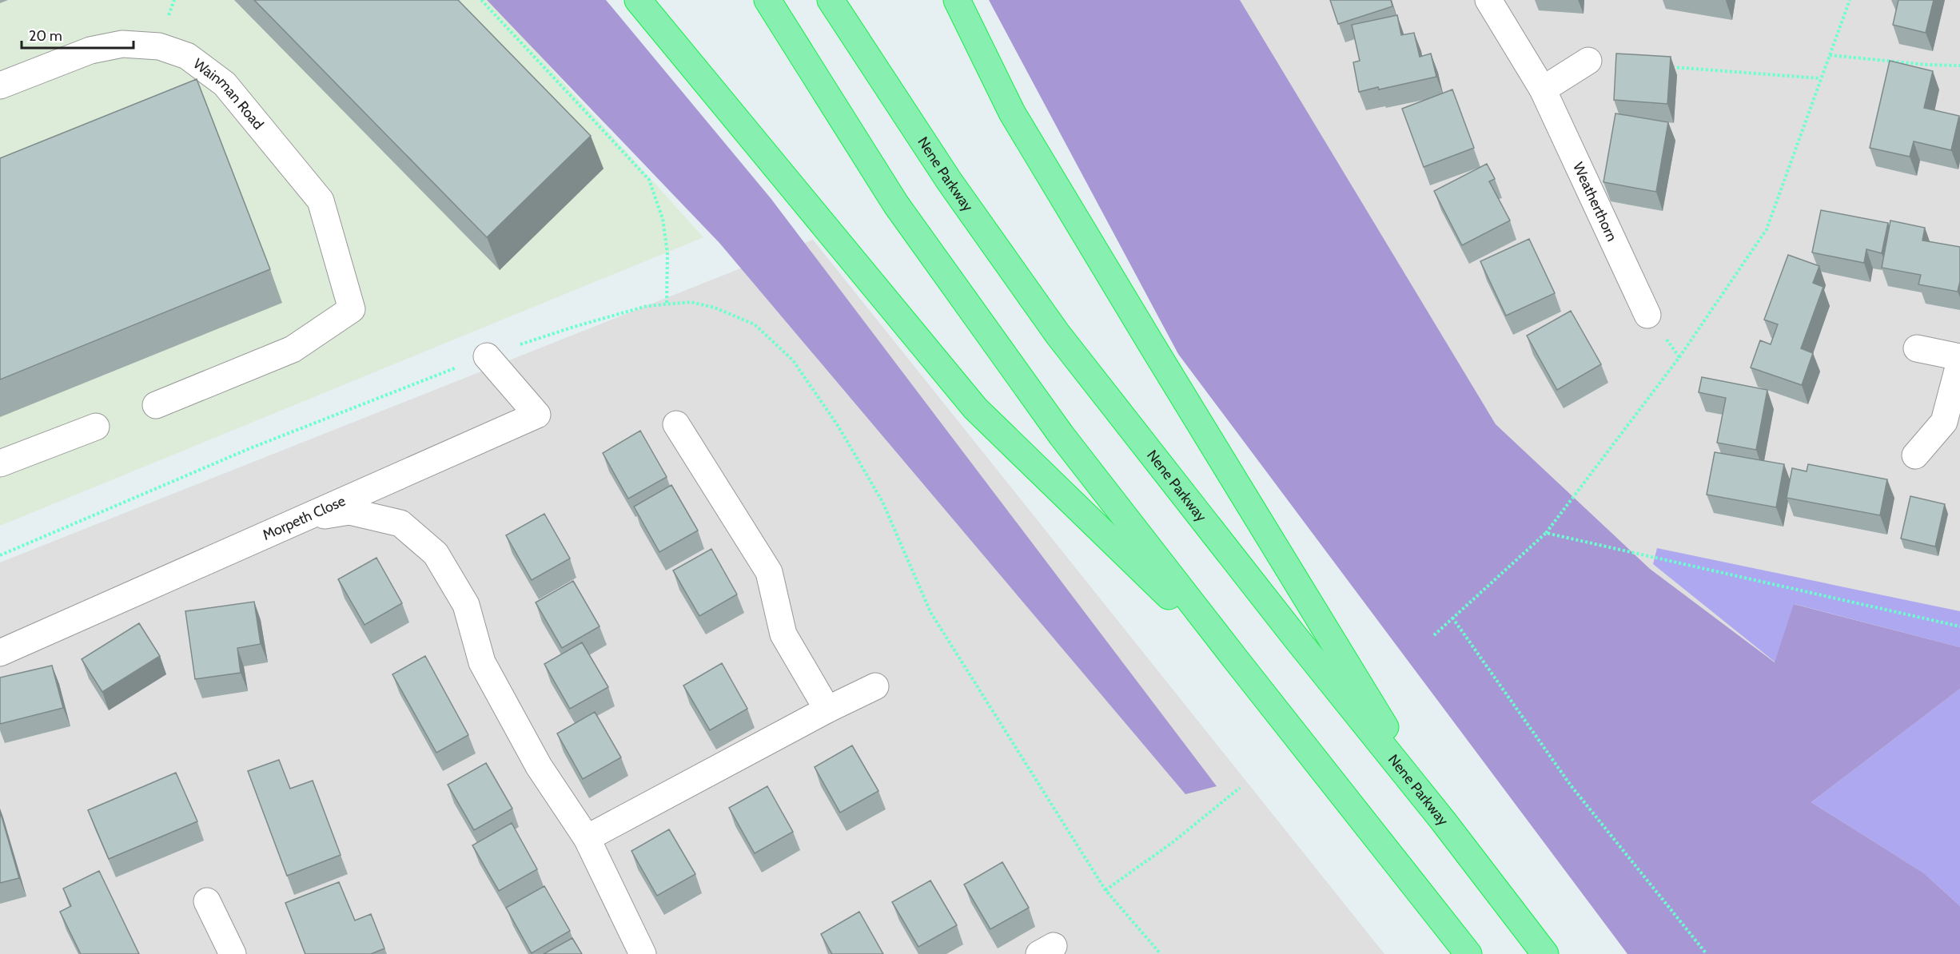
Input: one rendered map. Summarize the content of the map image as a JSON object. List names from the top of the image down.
{
  "streets": {
    "highway": ["Nene Parkway"],
    "street": ["Wainman Road", "Weatherthorn", "Morpeth Close"]
  },
  "scale_bar": "20 m"
}
